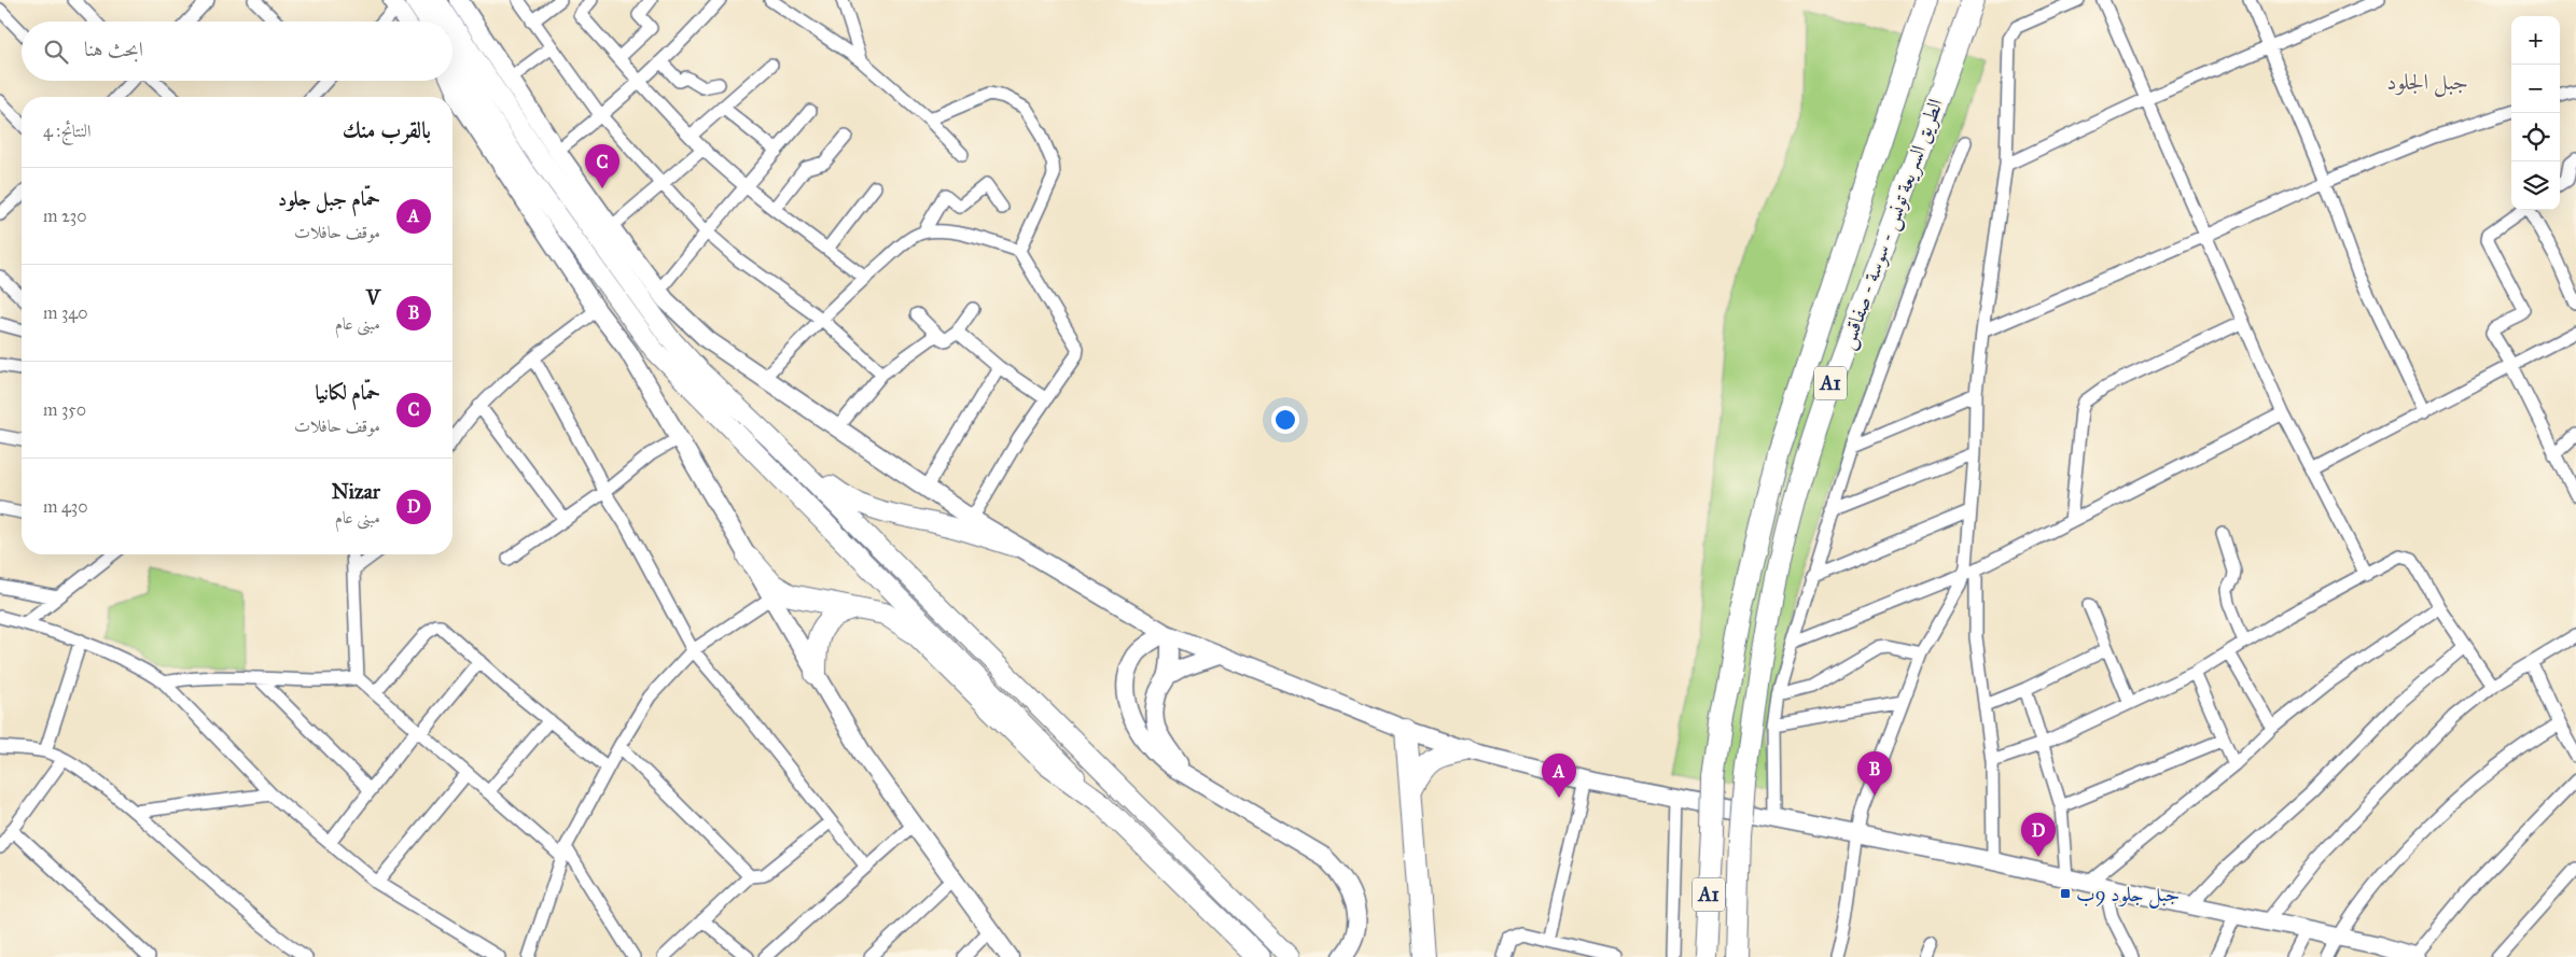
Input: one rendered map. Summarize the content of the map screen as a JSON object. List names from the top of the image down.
{
  "streets": {
    "highway": ["الطريق السريعة تونس - سوسة - صفاقس", "A1"]
  },
  "districts": ["جبل الجلود"],
  "places": {
    "transit": ["جبل جلود 9ب"]
  },
  "page": {
    "map_buttons": ["+", "−"],
    "search": "ابحث هنا",
    "heading": ["بالقرب منك", "النتائج: 4"],
    "pins": [
      "C",
      "B",
      "A",
      "D"
    ],
    "list": [
      {
        "mark": "A",
        "name": "حمّام جبل جلود",
        "note": "موقف حافلات",
        "value": "230 m"
      },
      {
        "mark": "B",
        "name": "V",
        "note": "مبنى عام",
        "value": "340 m"
      },
      {
        "mark": "C",
        "name": "حمّام لكانيا",
        "note": "موقف حافلات",
        "value": "350 m"
      },
      {
        "mark": "D",
        "name": "Nizar",
        "note": "مبنى عام",
        "value": "430 m"
      }
    ]
  }
}
